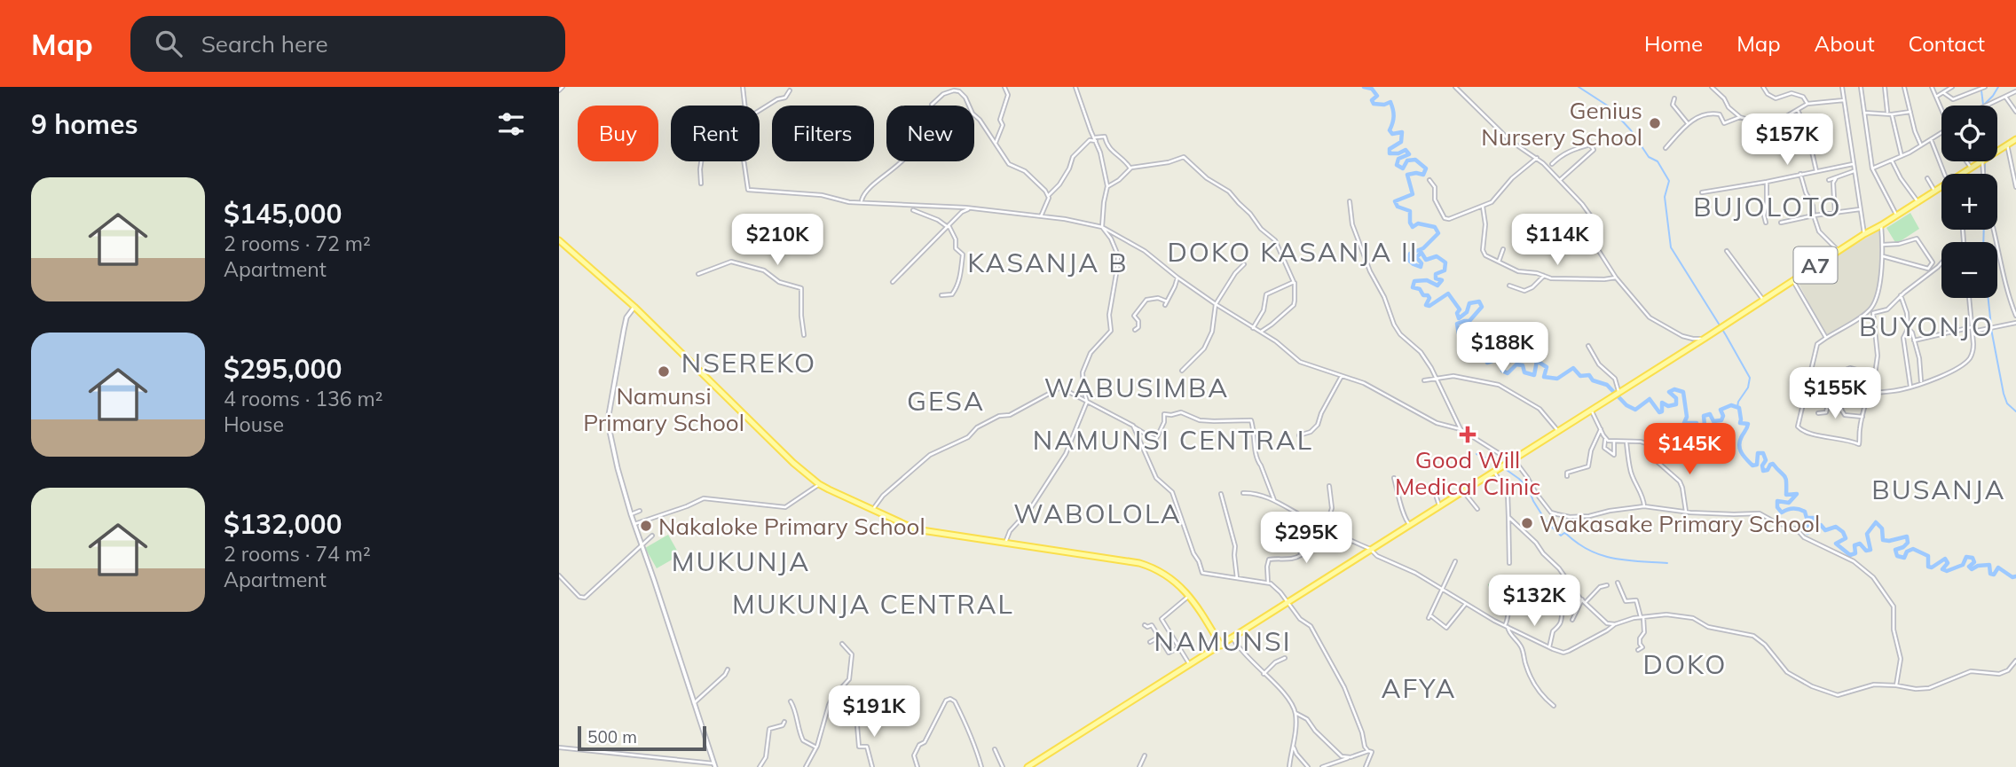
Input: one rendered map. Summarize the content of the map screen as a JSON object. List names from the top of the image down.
{
  "streets": {
    "main road": ["A7"]
  },
  "districts": [
    "BUJOLOTO",
    "DOKO KASANJA II",
    "KASANJA B",
    "BUYONJO",
    "NSEREKO",
    "WABUSIMBA",
    "GESA",
    "NAMUNSI CENTRAL",
    "BUSANJA",
    "WABOLOLA",
    "MUKUNJA",
    "MUKUNJA CENTRAL",
    "NAMUNSI",
    "DOKO",
    "AFYA"
  ],
  "places": {
    "other": [
      "Genius Nursery School",
      "Namunsi Primary School",
      "Wakasake Primary School",
      "Nakaloke Primary School"
    ],
    "health": ["Good Will Medical Clinic"]
  },
  "scale_bar": "500 m",
  "page": {
    "header": "Map",
    "search": "Search here",
    "nav": [
      "Home",
      "Map",
      "About",
      "Contact"
    ],
    "heading": "9 homes",
    "map_buttons": ["+", "−"],
    "chip": [
      "Buy",
      "Rent",
      "Filters",
      "New"
    ],
    "price": [
      "$157K",
      "$210K",
      "$114K",
      "$188K",
      "$155K",
      "$145K",
      "$295K",
      "$132K",
      "$191K"
    ],
    "list": [
      {
        "name": "$145,000",
        "note": "2 rooms · 72 m² · Apartment"
      },
      {
        "name": "$295,000",
        "note": "4 rooms · 136 m² · House"
      },
      {
        "name": "$132,000",
        "note": "2 rooms · 74 m² · Apartment"
      }
    ],
    "scale": "500 m"
  }
}
